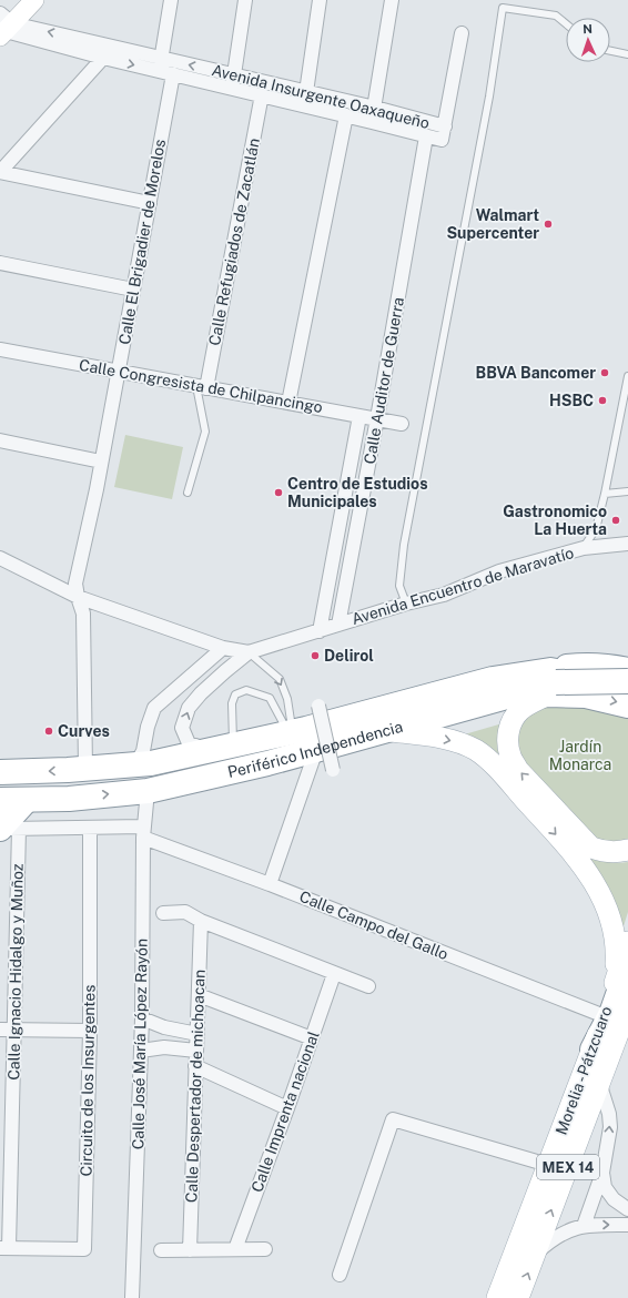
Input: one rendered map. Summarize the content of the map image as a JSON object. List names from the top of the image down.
{
  "streets": {
    "highway": ["Periférico Independencia"],
    "main road": ["Morelia - Pátzcuaro", "MEX 14"],
    "street": [
      "Avenida Insurgente Oaxaqueño",
      "Calle El Brigadier de Morelos",
      "Calle Refugiados de Zacatlán",
      "Calle Auditor de Guerra",
      "Calle Congresista de Chilpancingo",
      "Avenida Encuentro de Maravatío",
      "Calle Campo del Gallo",
      "Calle Ignacio Hidalgo y Muñoz",
      "Calle José María López Rayón",
      "Circuito de los Insurgentes",
      "Calle Despertador de michoacan",
      "Calle Imprenta nacional"
    ]
  },
  "crossings": [
    ["Avenida Insurgente Oaxaqueño", "Calle El Brigadier de Morelos"],
    ["Avenida Insurgente Oaxaqueño", "Calle Refugiados de Zacatlán"],
    ["Avenida Insurgente Oaxaqueño", "Calle Auditor de Guerra"],
    ["Calle El Brigadier de Morelos", "Calle Congresista de Chilpancingo"],
    ["Calle Refugiados de Zacatlán", "Calle Congresista de Chilpancingo"],
    ["Calle Auditor de Guerra", "Calle Congresista de Chilpancingo"],
    ["Calle Auditor de Guerra", "Avenida Encuentro de Maravatío"],
    ["Periférico Independencia", "Calle José María López Rayón"],
    ["Calle Campo del Gallo", "Calle José María López Rayón"],
    ["Calle Campo del Gallo", "Morelia - Pátzcuaro"],
    ["Calle Ignacio Hidalgo y Muñoz", "Circuito de los Insurgentes"],
    ["Morelia - Pátzcuaro", "MEX 14"]
  ],
  "parks": ["Jardín Monarca"],
  "places": [
    "Walmart Supercenter",
    "BBVA Bancomer",
    "HSBC",
    "Centro de Estudios Municipales",
    "Gastronomico La Huerta",
    "Delirol",
    "Curves"
  ],
  "north": "top"
}
